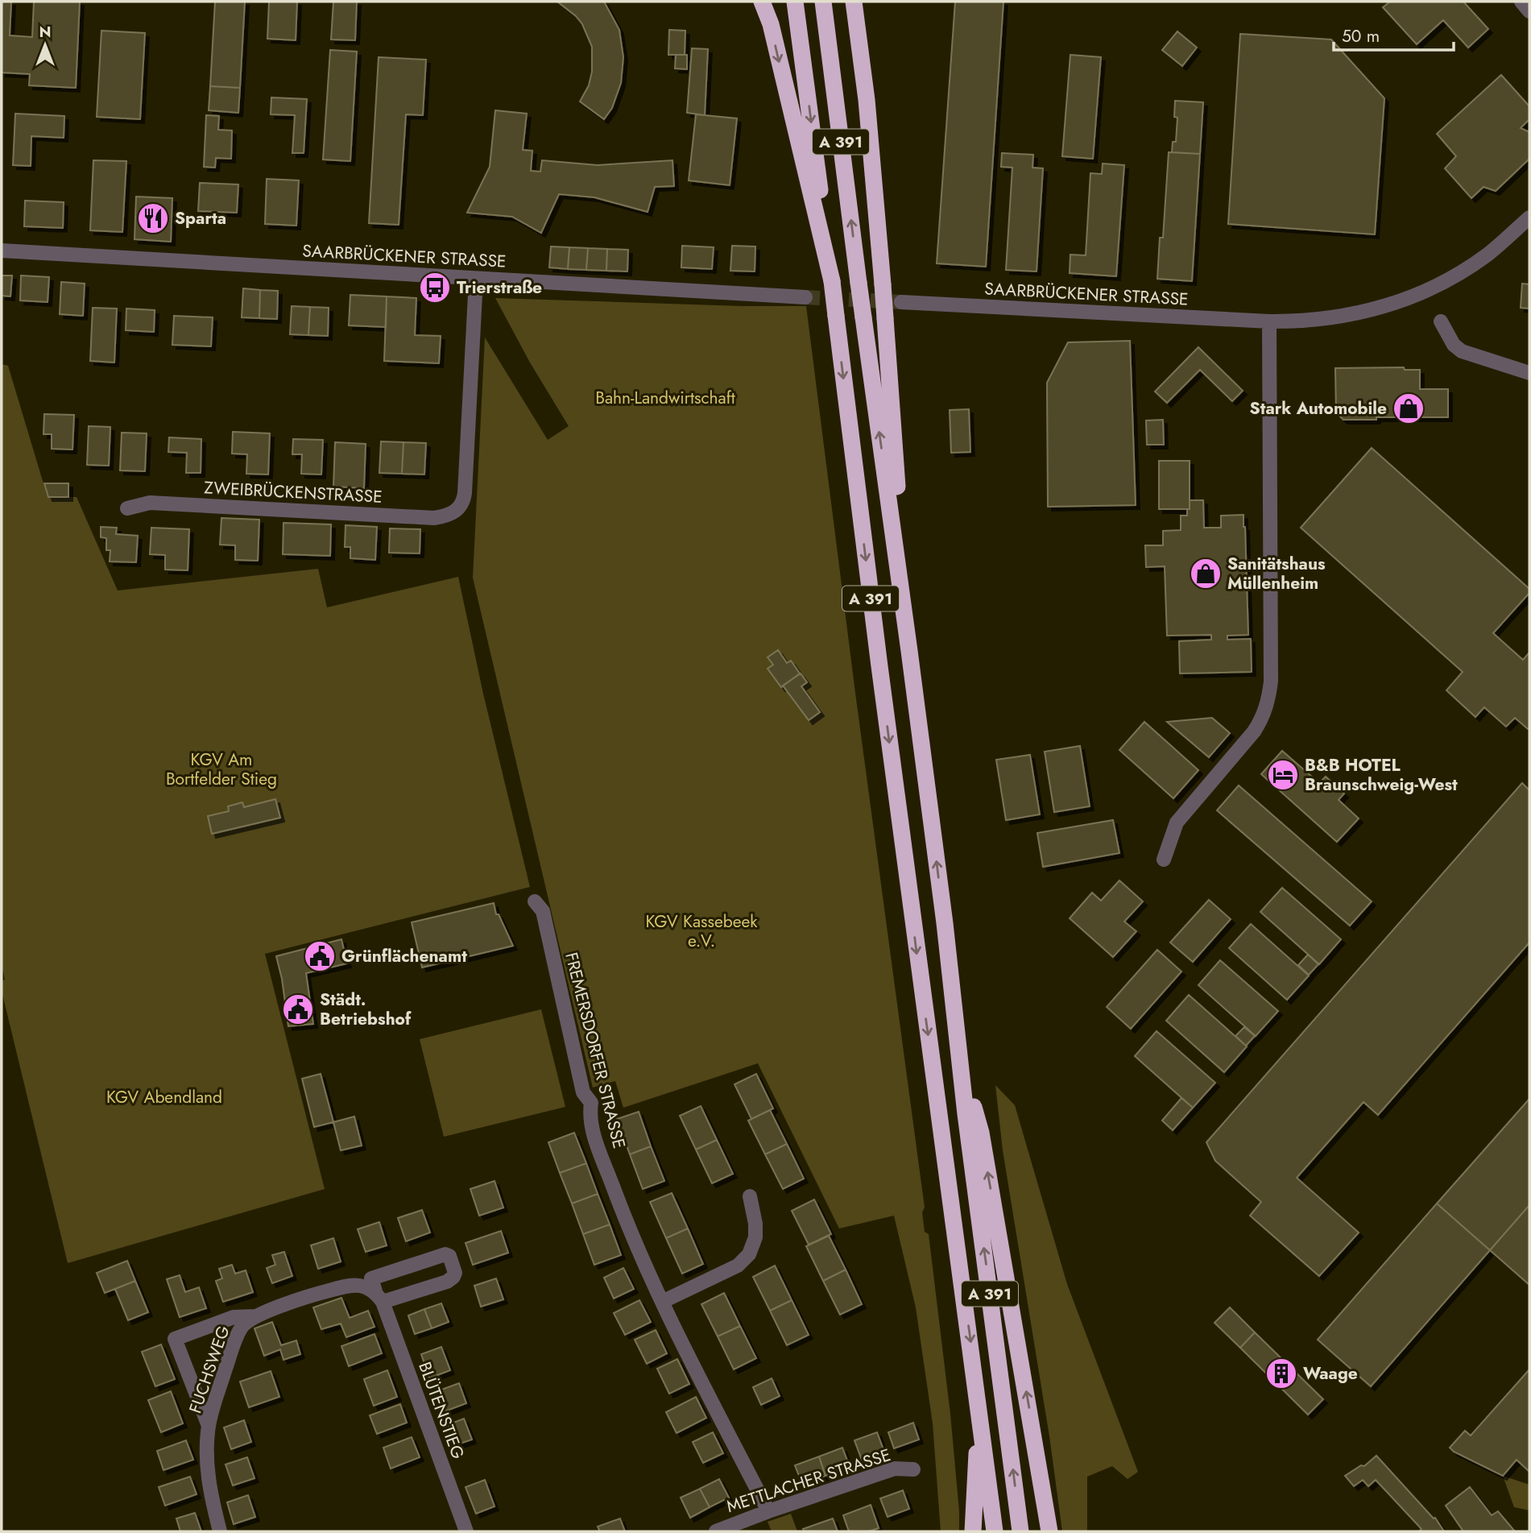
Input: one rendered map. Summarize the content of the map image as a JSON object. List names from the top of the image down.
{
  "streets": {
    "highway": ["A 391"],
    "street": [
      "SAARBRÜCKENER STRASSE",
      "ZWEIBRÜCKENSTRASSE",
      "FREMERSDORFER STRASSE",
      "FUCHSWEG",
      "BLÜTENSTIEG",
      "METTLACHER STRASSE"
    ]
  },
  "crossings": [
    ["SAARBRÜCKENER STRASSE", "ZWEIBRÜCKENSTRASSE"],
    ["FREMERSDORFER STRASSE", "METTLACHER STRASSE"],
    ["FUCHSWEG", "BLÜTENSTIEG"]
  ],
  "parks": [
    "Bahn-Landwirtschaft",
    "KGV Am Bortfelder Stieg",
    "KGV Kassebeek e.V.",
    "KGV Abendland"
  ],
  "places": {
    "restaurant": ["Sparta"],
    "bus stop": ["Trierstraße"],
    "shop": ["Stark Automobile", "Sanitätshaus Müllenheim"],
    "hotel": ["B&B HOTEL Braunschweig-West"],
    "public building": ["Grünflächenamt", "Städt. Betriebshof"],
    "building": ["Waage"]
  },
  "scale_bar": "50 m",
  "north": "top"
}
